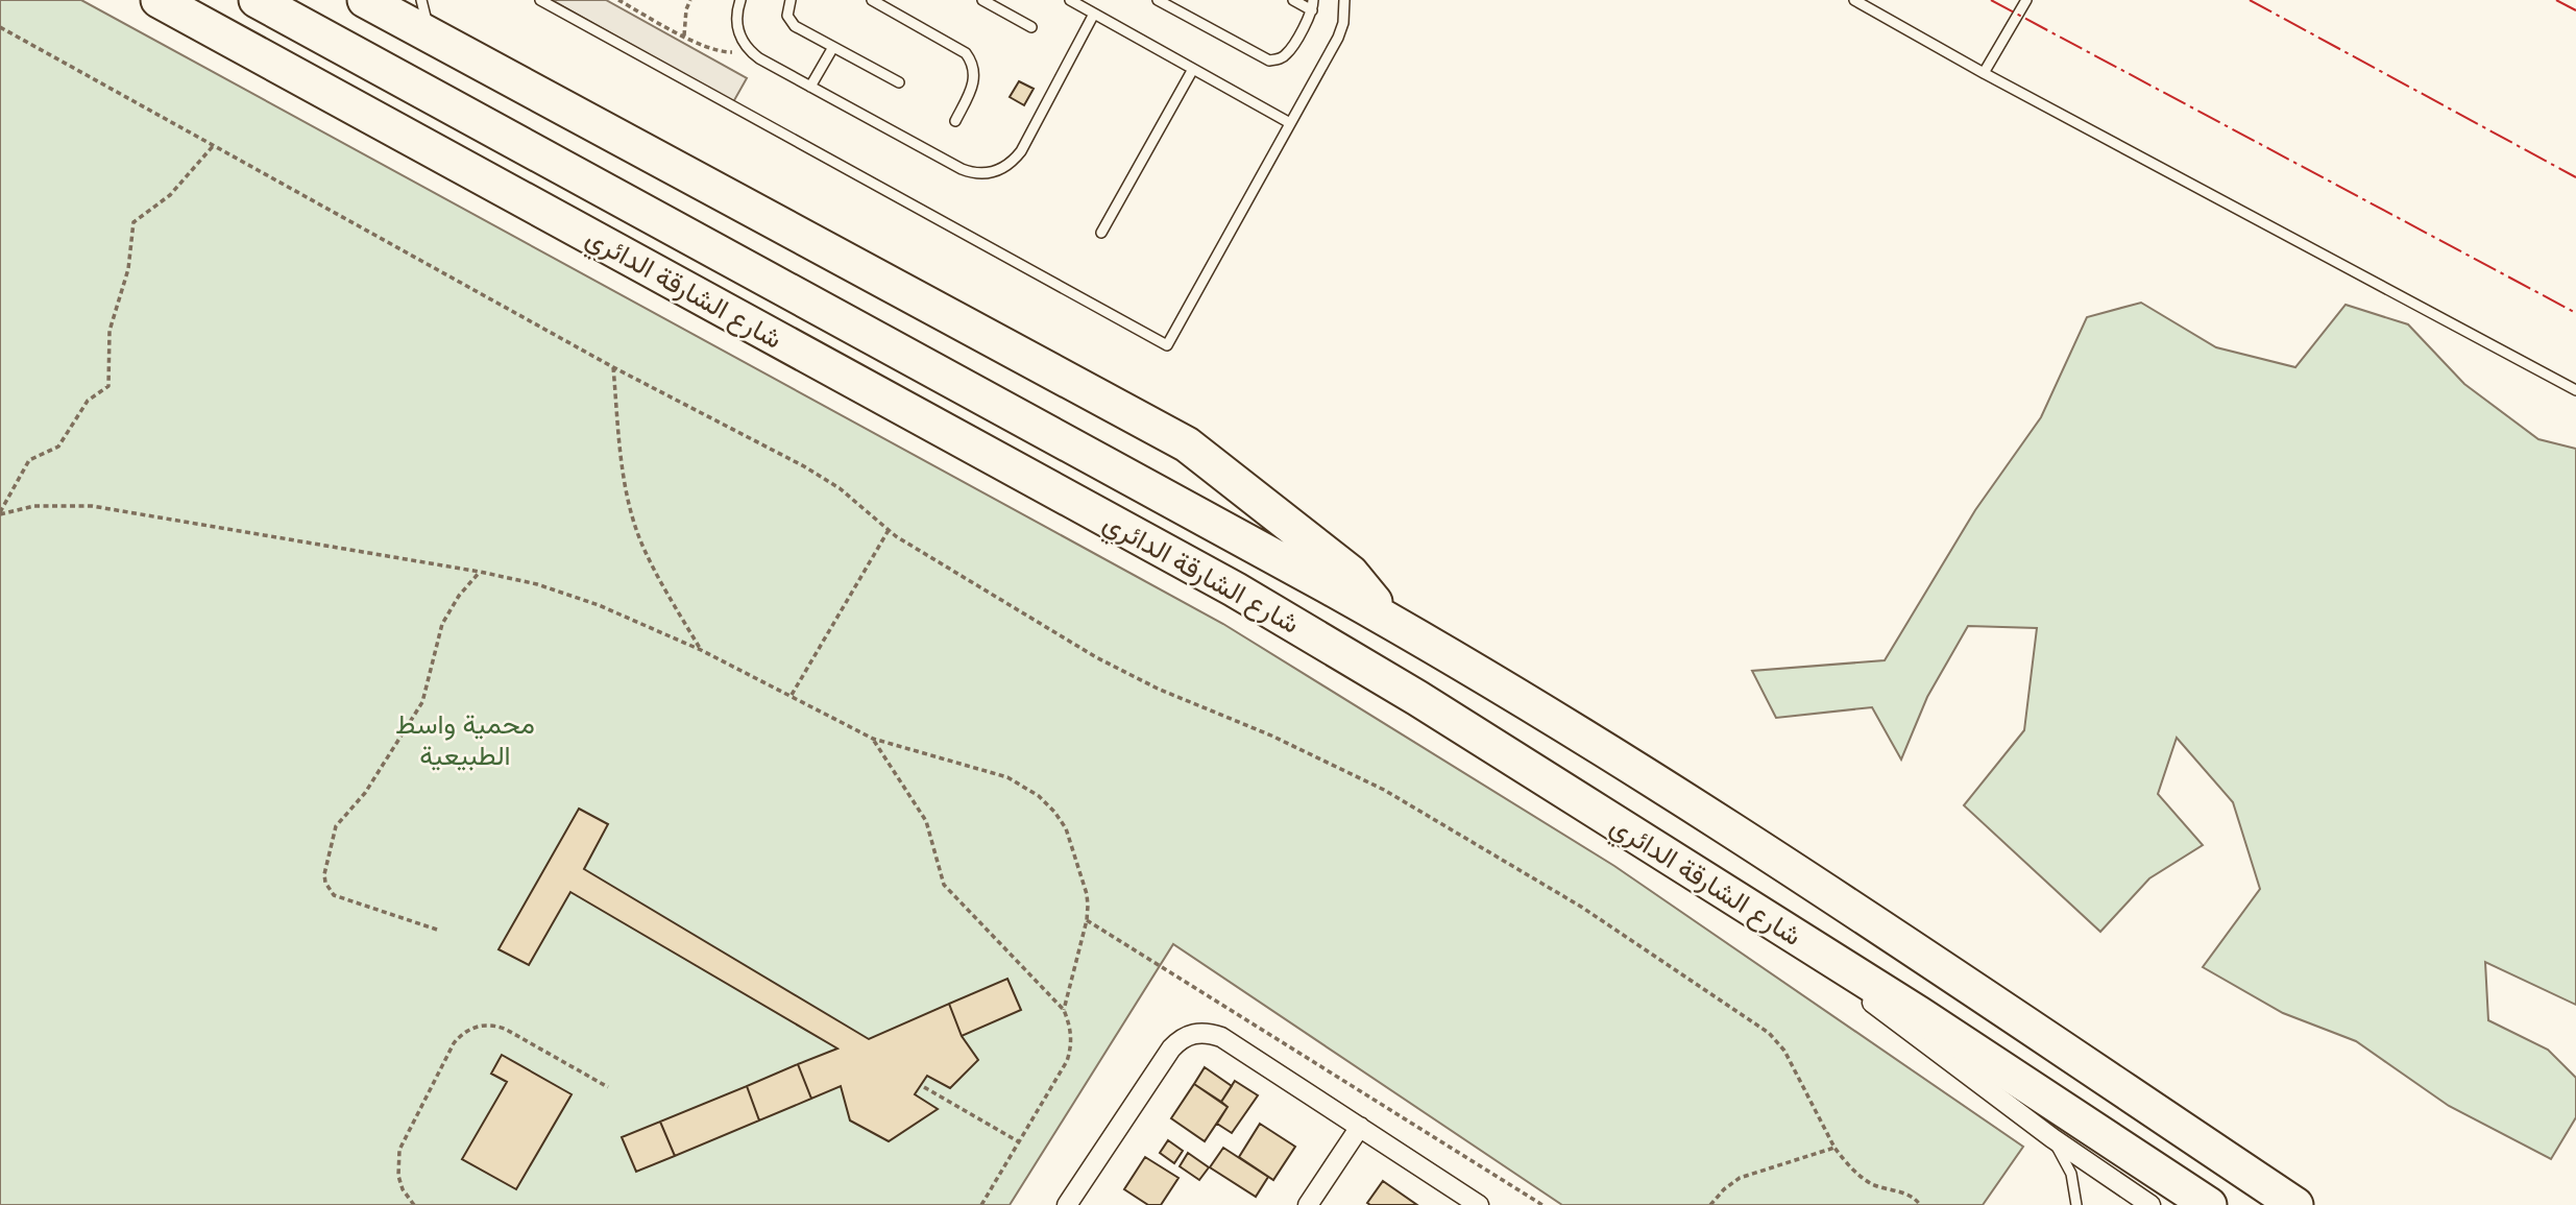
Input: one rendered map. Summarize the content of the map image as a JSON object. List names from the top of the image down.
{
  "streets": {
    "highway": ["شارع الشارقة الدائري"]
  },
  "parks": ["محمية واسط الطبيعية"]
}
